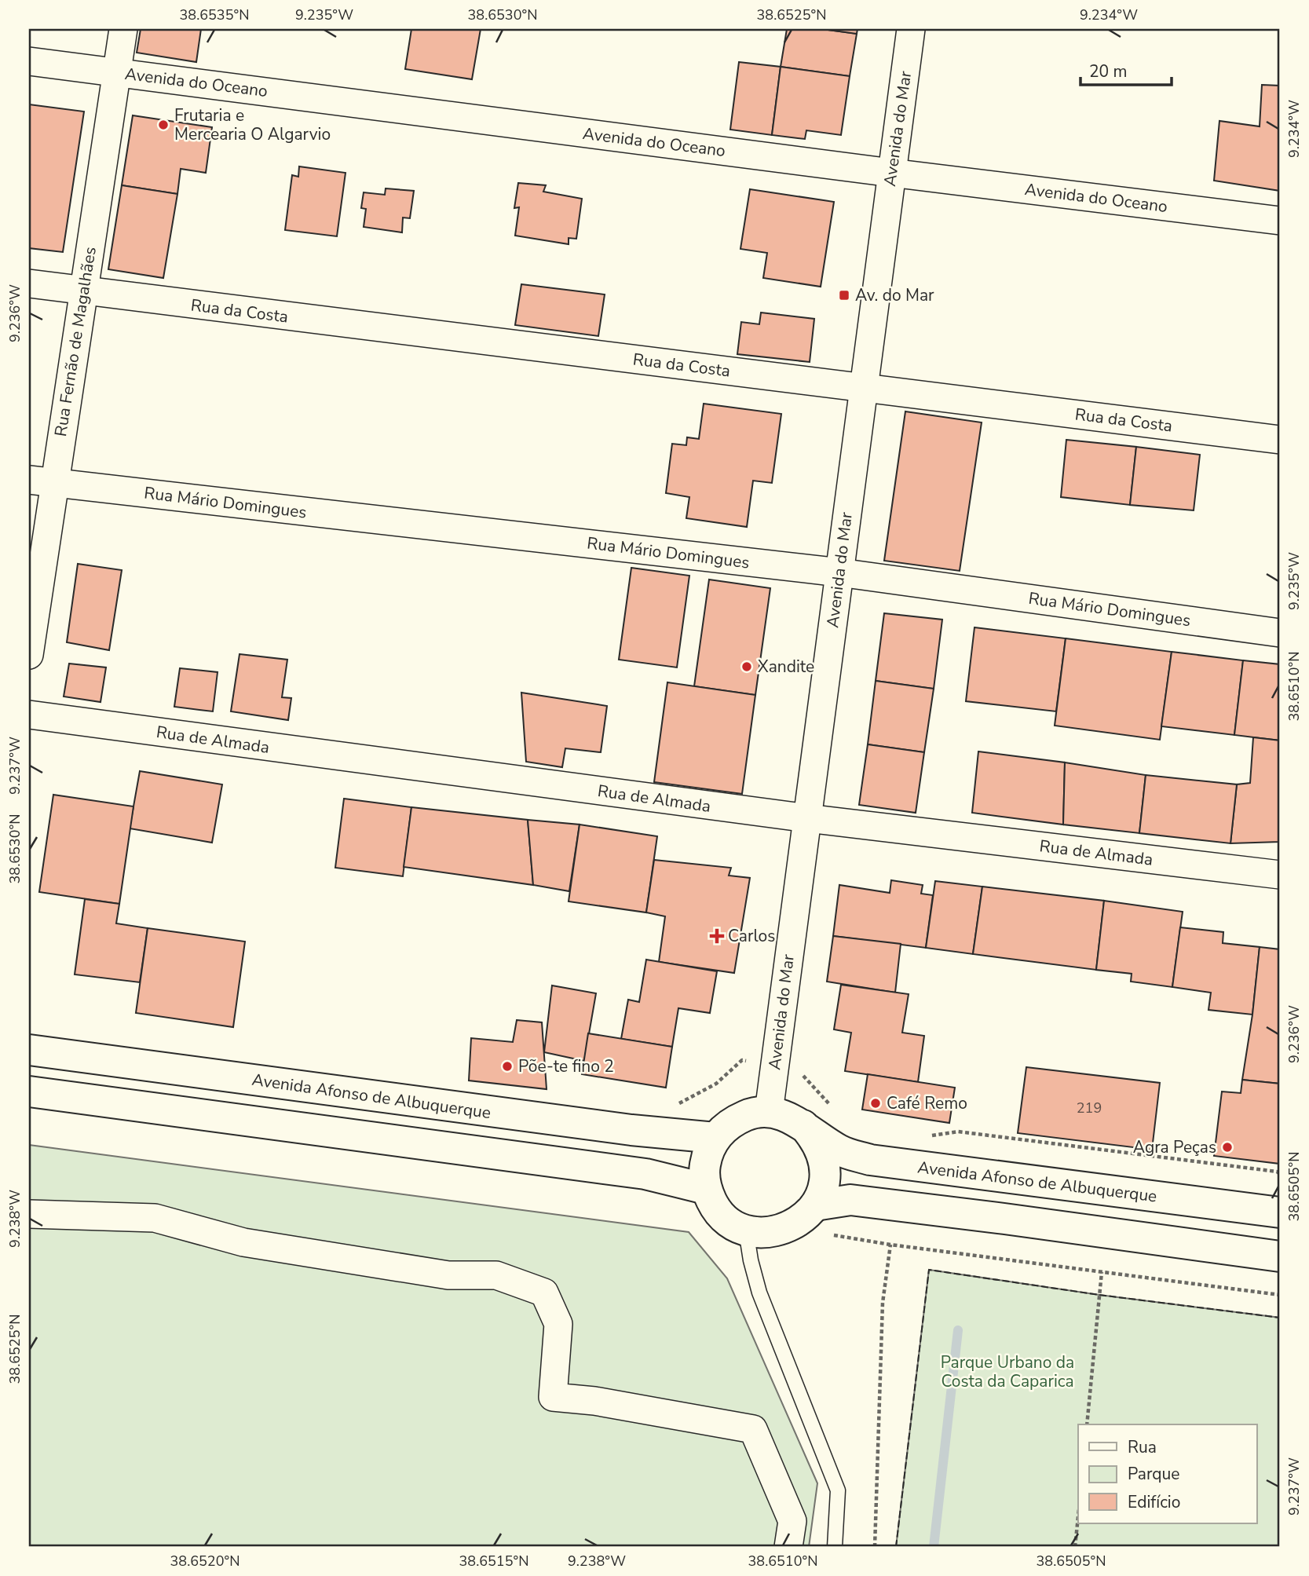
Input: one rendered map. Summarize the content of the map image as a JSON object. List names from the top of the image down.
{
  "streets": {
    "main road": ["Avenida Afonso de Albuquerque"],
    "street": [
      "Avenida do Oceano",
      "Avenida do Mar",
      "Rua da Costa",
      "Rua Fernão de Magalhães",
      "Rua Mário Domingues",
      "Rua de Almada"
    ]
  },
  "crossings": [
    ["Avenida do Oceano", "Avenida do Mar"],
    ["Avenida do Oceano", "Rua Fernão de Magalhães"],
    ["Avenida do Mar", "Rua da Costa"],
    ["Avenida do Mar", "Rua Mário Domingues"],
    ["Avenida do Mar", "Rua de Almada"],
    ["Avenida do Mar", "Avenida Afonso de Albuquerque"],
    ["Rua da Costa", "Rua Fernão de Magalhães"],
    ["Rua Fernão de Magalhães", "Rua Mário Domingues"]
  ],
  "parks": ["Parque Urbano da Costa da Caparica"],
  "places": {
    "other": [
      "Frutaria e Mercearia O Algarvio",
      "Xandite",
      "Põe-te fino 2",
      "Café Remo",
      "Agra Peças"
    ],
    "transit": ["Av. do Mar"],
    "health": ["Carlos"]
  },
  "house_numbers": ["219"],
  "legend": ["Rua", "Parque", "Edifício"],
  "scale_bar": "20 m",
  "coordinates": [
    "38.6535°N",
    "9.235°W",
    "38.6530°N",
    "38.6525°N",
    "9.234°W",
    "9.236°W",
    "38.6510°N",
    "9.237°W",
    "38.6505°N",
    "9.238°W",
    "38.6520°N",
    "38.6515°N"
  ]
}
